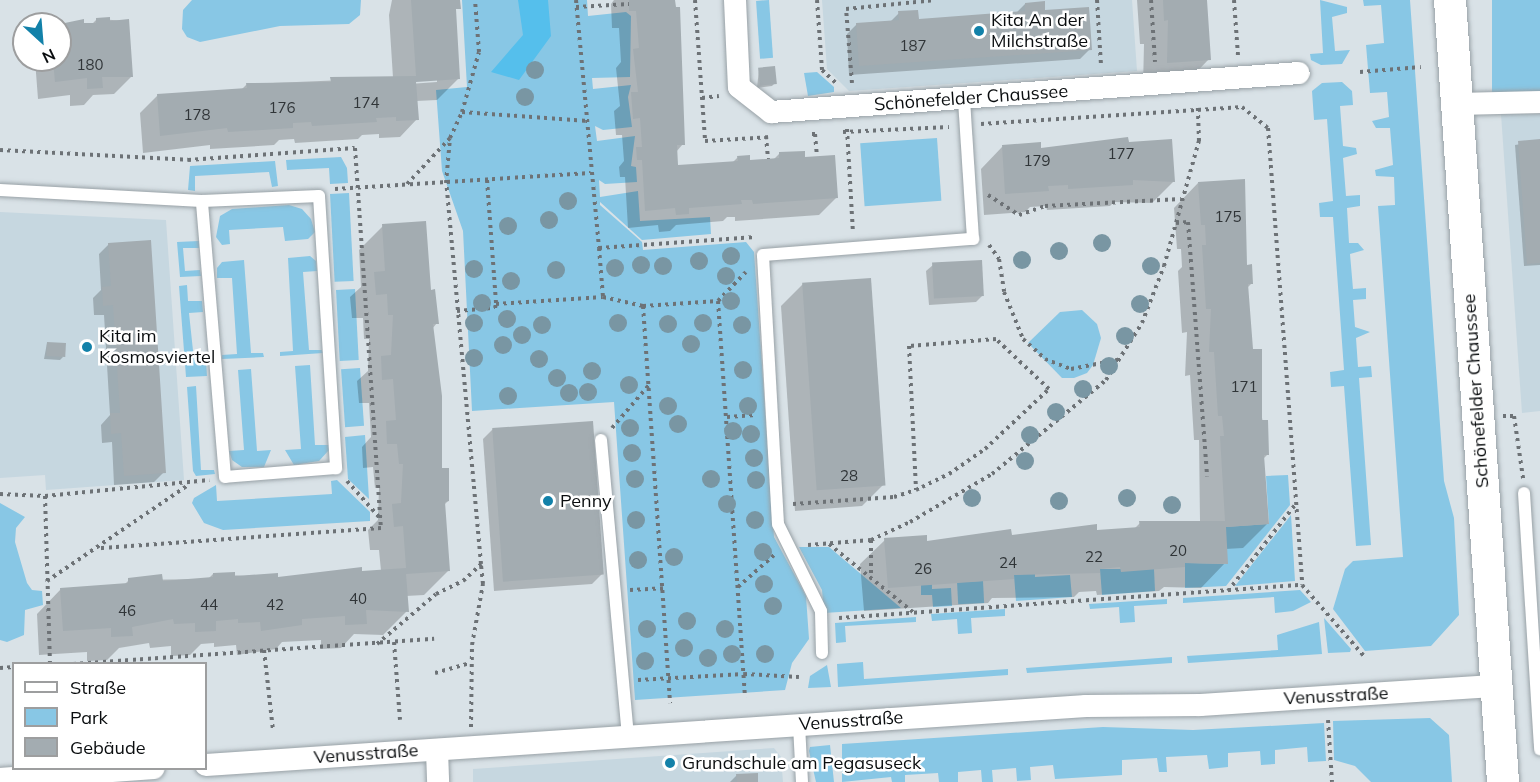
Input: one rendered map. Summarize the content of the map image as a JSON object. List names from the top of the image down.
{
  "streets": {
    "main road": ["Schönefelder Chaussee"],
    "street": ["Venusstraße"]
  },
  "crossings": [
    ["Schönefelder Chaussee", "Venusstraße"]
  ],
  "places": [
    "Kita An der Milchstraße",
    "Kita im Kosmosviertel",
    "Penny",
    "Grundschule am Pegasuseck"
  ],
  "house_numbers": [
    "187",
    "180",
    "174",
    "176",
    "178",
    "177",
    "179",
    "175",
    "171",
    "28",
    "20",
    "22",
    "24",
    "26",
    "40",
    "44",
    "42",
    "46"
  ],
  "legend": ["Straße", "Park", "Gebäude"],
  "north": "bottom right"
}
